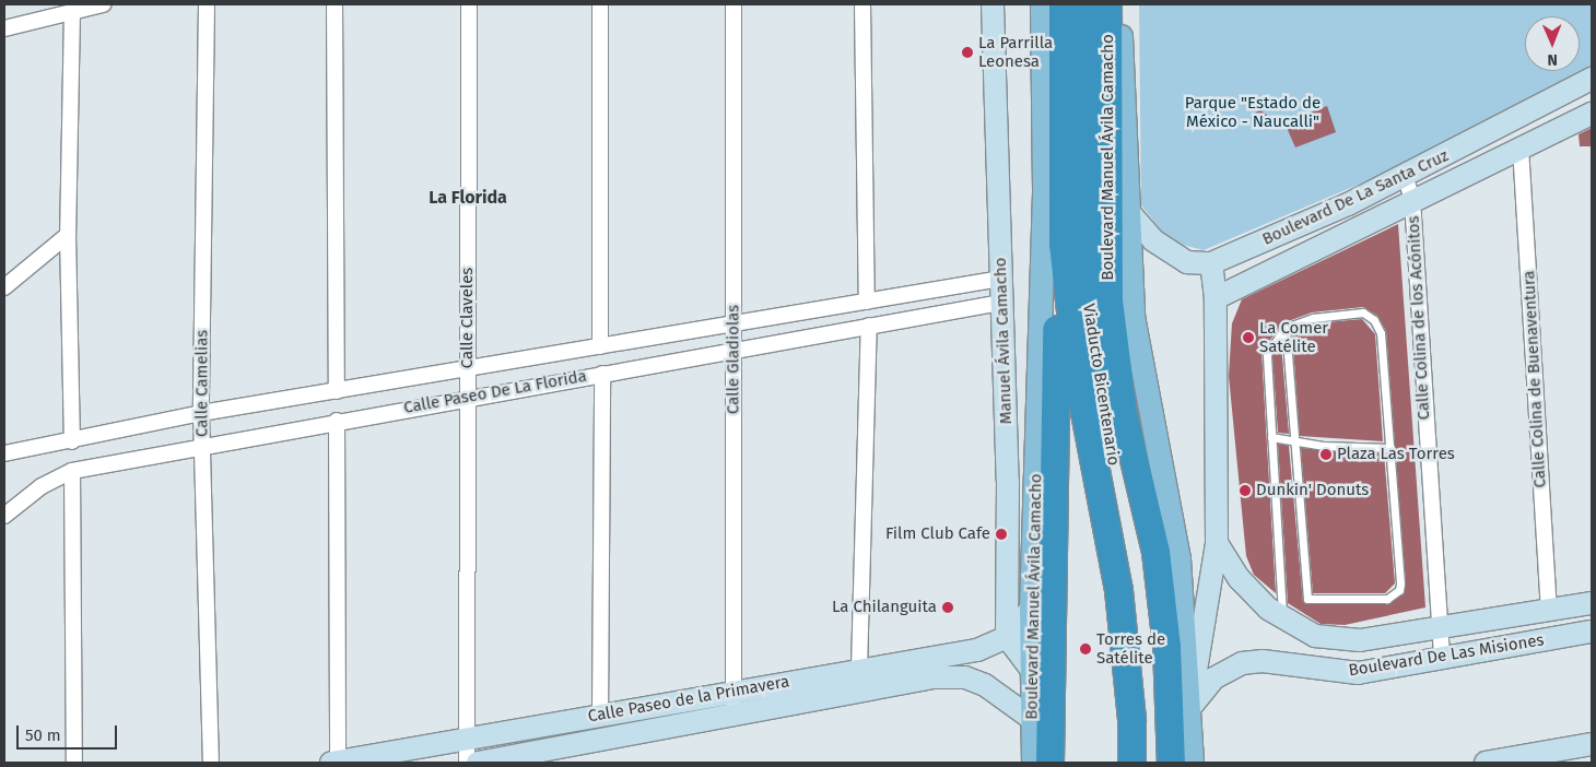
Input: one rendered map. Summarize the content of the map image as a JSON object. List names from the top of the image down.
{
  "streets": {
    "highway": ["Boulevard Manuel Ávila Camacho", "Viaducto Bicentenario"],
    "street": [
      "Boulevard De La Santa Cruz",
      "Calle Claveles",
      "Calle Colina de los Acónitos",
      "Manuel Ávila Camacho",
      "Calle Gladiolas",
      "Calle Colina de Buenaventura",
      "Calle Camelias",
      "Calle Paseo De La Florida",
      "Boulevard De Las Misiones",
      "Calle Paseo de la Primavera"
    ]
  },
  "crossings": [
    ["Boulevard Manuel Ávila Camacho", "Boulevard De Las Misiones"],
    ["Boulevard Manuel Ávila Camacho", "Calle Paseo de la Primavera"],
    ["Boulevard De La Santa Cruz", "Calle Colina de los Acónitos"],
    ["Boulevard De La Santa Cruz", "Calle Colina de Buenaventura"],
    ["Calle Claveles", "Calle Paseo De La Florida"],
    ["Calle Claveles", "Calle Paseo de la Primavera"],
    ["Calle Colina de los Acónitos", "Boulevard De Las Misiones"],
    ["Manuel Ávila Camacho", "Calle Paseo De La Florida"],
    ["Manuel Ávila Camacho", "Calle Paseo de la Primavera"],
    ["Calle Gladiolas", "Calle Paseo De La Florida"],
    ["Calle Gladiolas", "Calle Paseo de la Primavera"],
    ["Calle Colina de Buenaventura", "Boulevard De Las Misiones"],
    ["Calle Camelias", "Calle Paseo De La Florida"]
  ],
  "districts": ["La Florida"],
  "parks": ["Parque \"Estado de México - Naucalli\""],
  "places": [
    "La Parrilla Leonesa",
    "La Comer Satélite",
    "Plaza Las Torres",
    "Dunkin' Donuts",
    "Film Club Cafe",
    "La Chilanguita",
    "Torres de Satélite"
  ],
  "scale_bar": "50 m",
  "north": "bottom"
}
